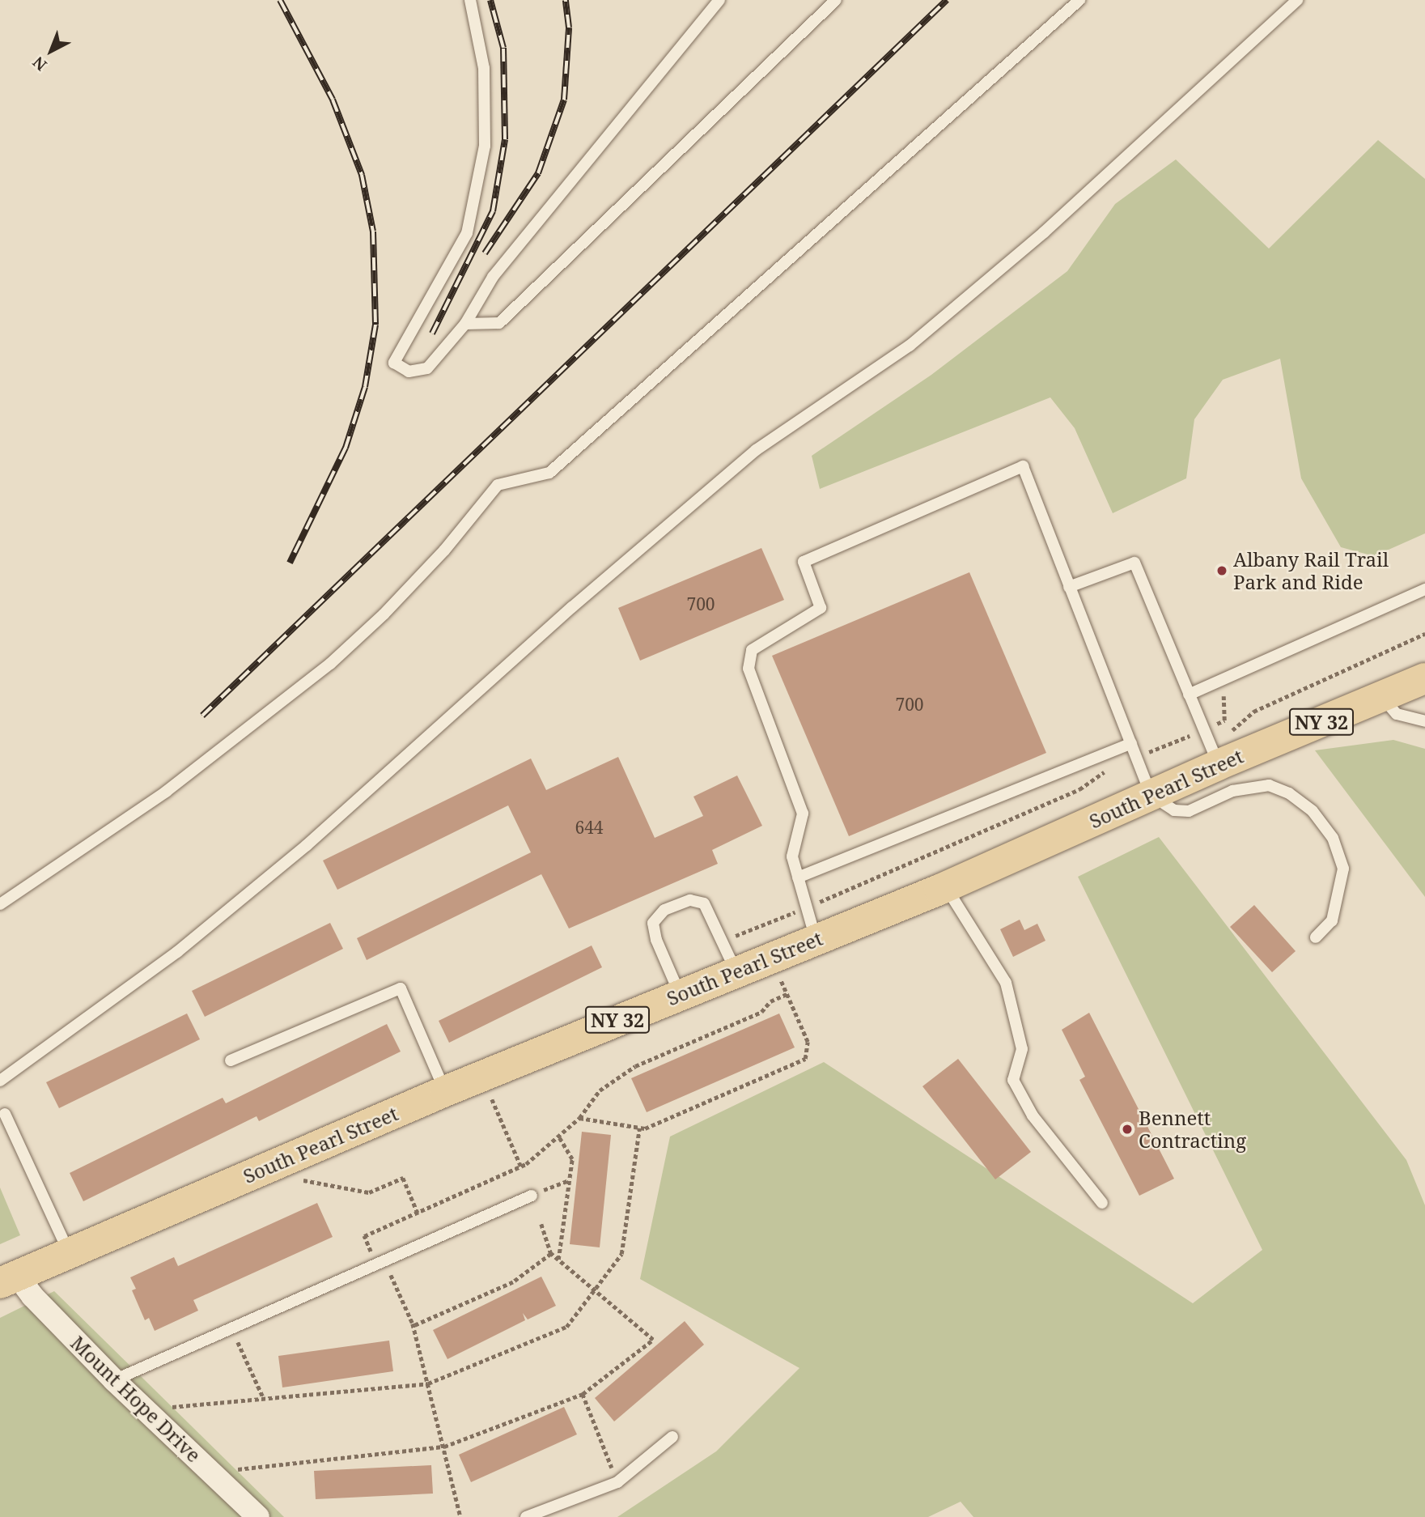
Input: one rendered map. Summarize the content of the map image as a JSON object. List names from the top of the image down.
{
  "streets": {
    "main road": ["NY 32", "South Pearl Street"],
    "street": ["Mount Hope Drive"]
  },
  "crossings": [
    ["South Pearl Street", "Mount Hope Drive"]
  ],
  "places": ["Albany Rail Trail Park and Ride", "Bennett Contracting"],
  "house_numbers": ["700", "700", "644"],
  "north": "bottom left"
}
